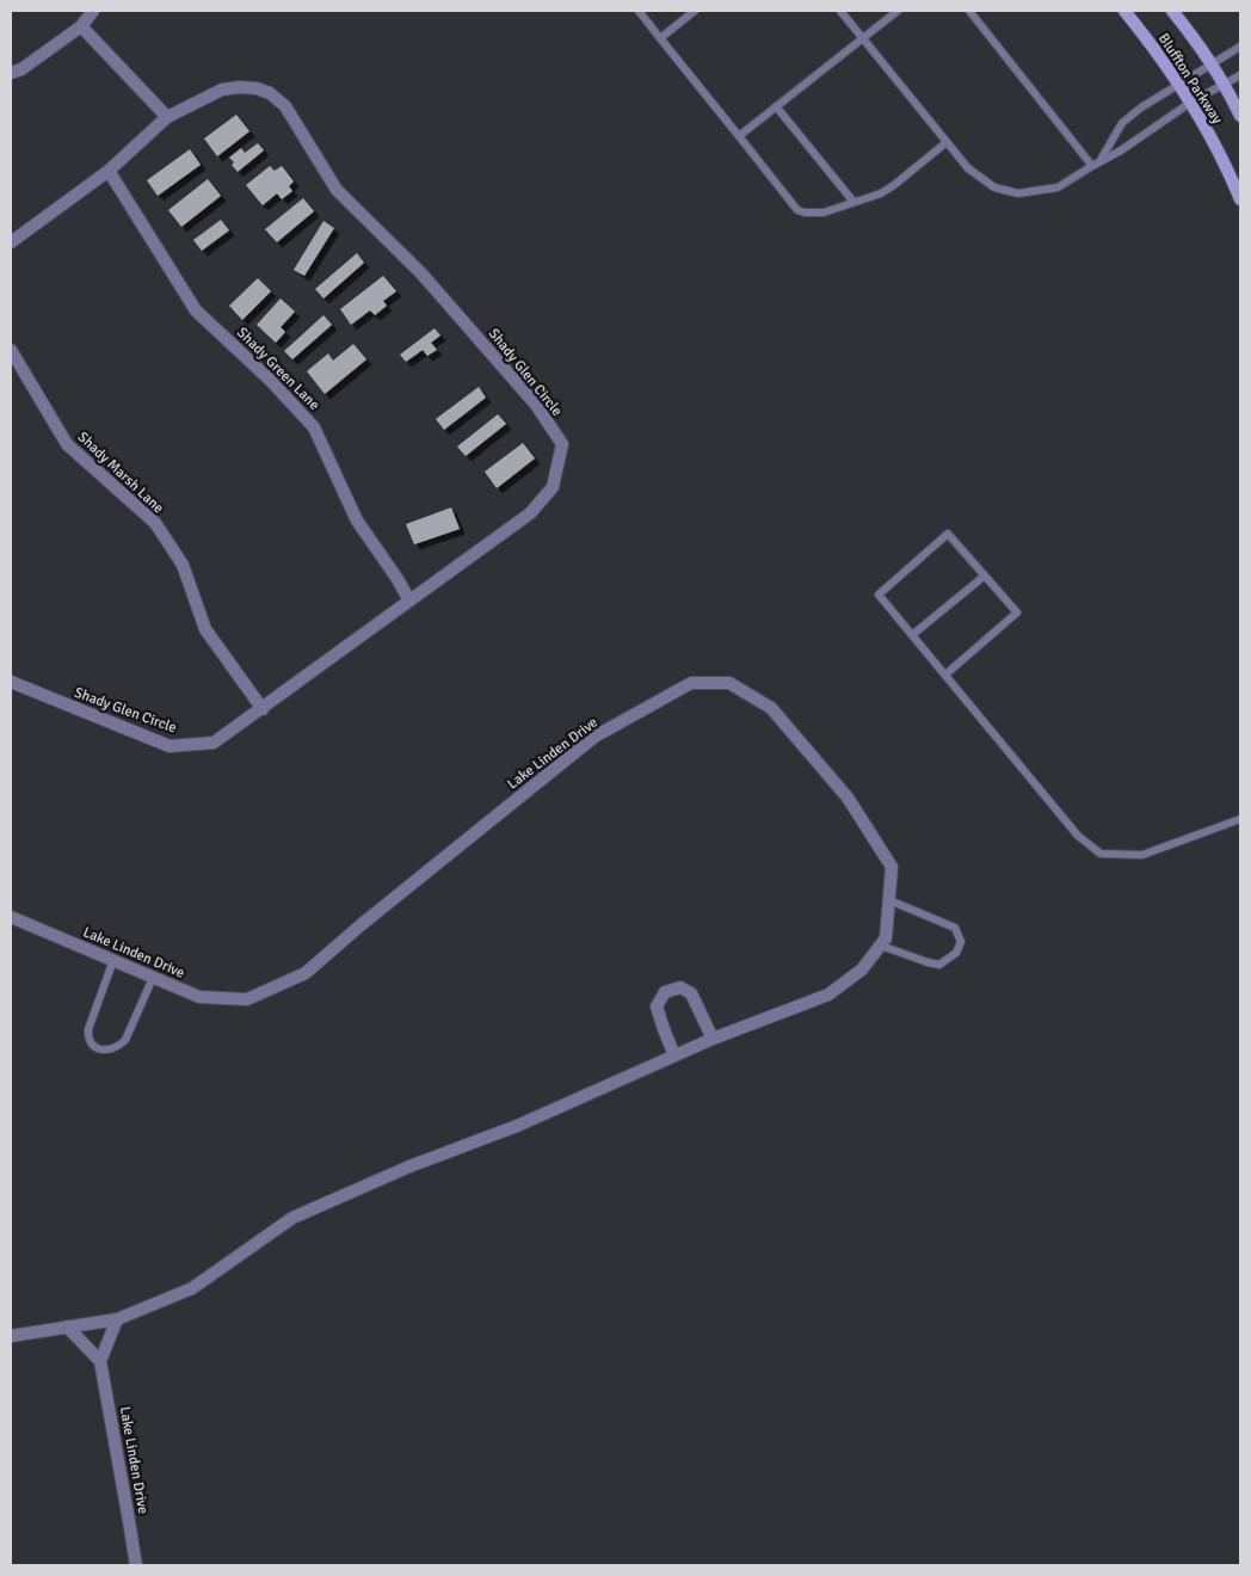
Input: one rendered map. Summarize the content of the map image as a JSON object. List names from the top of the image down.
{
  "streets": {
    "main road": ["Bluffton Parkway"],
    "street": [
      "Shady Green Lane",
      "Shady Glen Circle",
      "Shady Marsh Lane",
      "Lake Linden Drive"
    ]
  },
  "crossings": [
    ["Shady Green Lane", "Shady Glen Circle"],
    ["Shady Glen Circle", "Shady Marsh Lane"]
  ]
}
